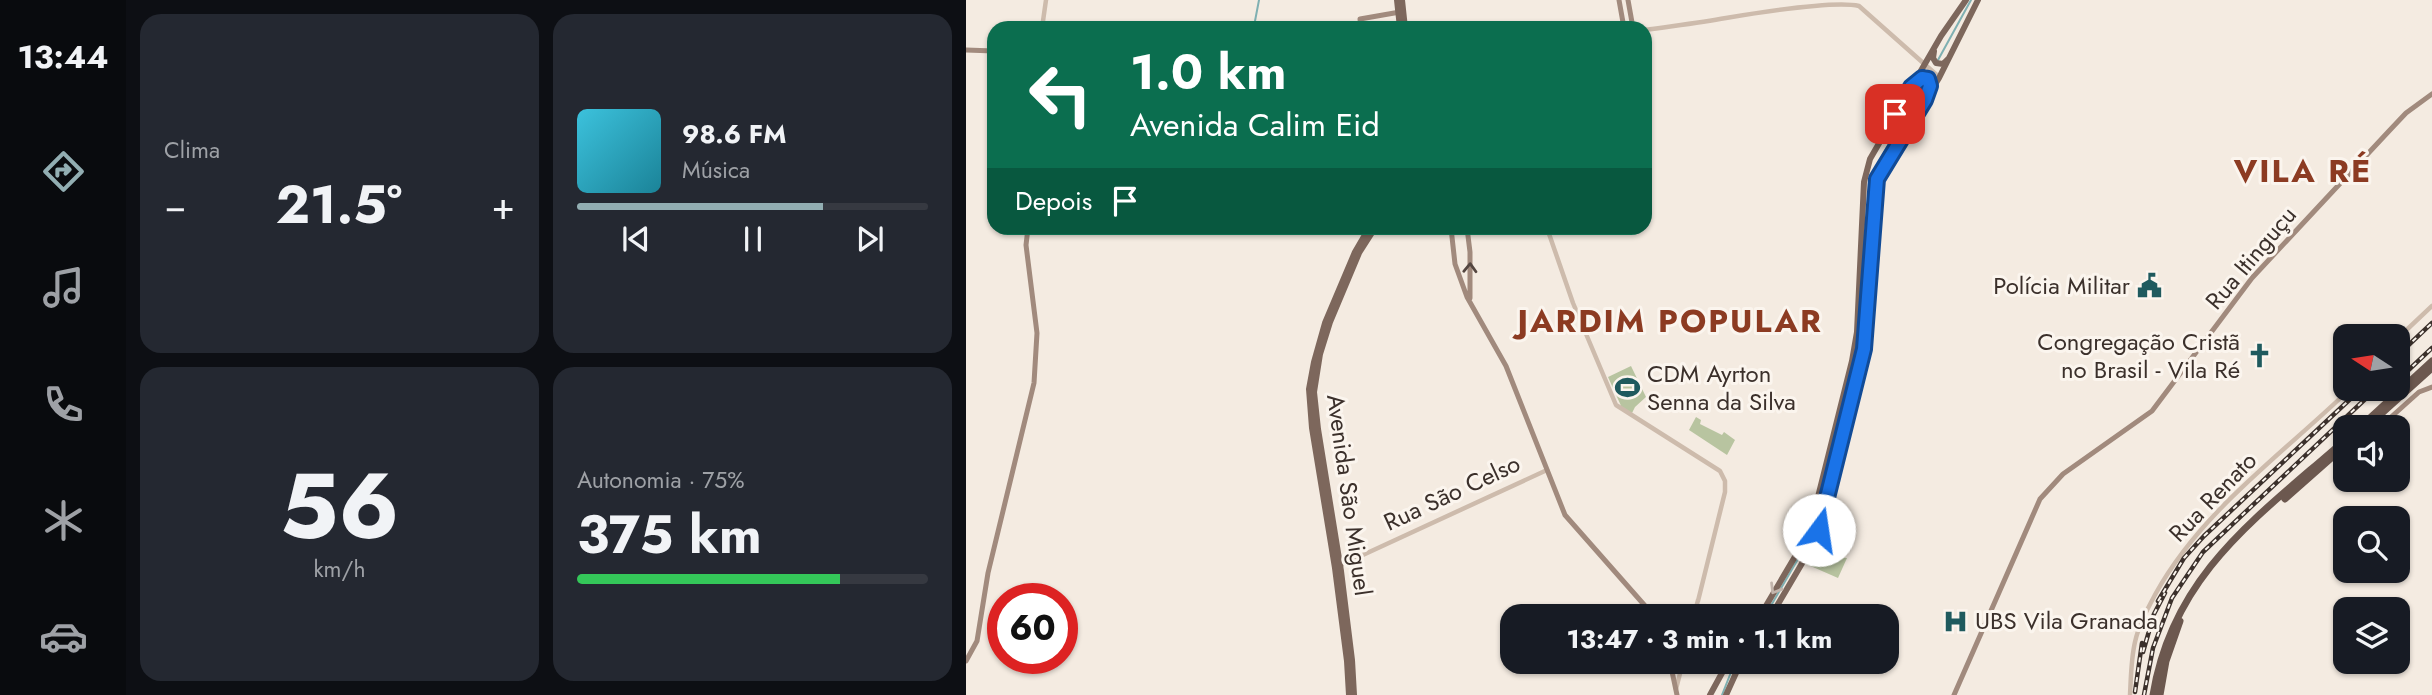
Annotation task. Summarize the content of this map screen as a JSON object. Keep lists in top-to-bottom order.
{
  "streets": {
    "main road": ["Rua Itinguçu", "Avenida São Miguel"],
    "street": ["Rua São Celso", "Rua Renato"]
  },
  "crossings": [
    ["Rua São Celso", "Avenida São Miguel"]
  ],
  "districts": ["VILA RÉ", "JARDIM POPULAR"],
  "places": {
    "public building": ["Polícia Militar"],
    "church": ["Congregação Cristã no Brasil - Vila Ré"],
    "sports": ["CDM Ayrton Senna da Silva"],
    "hospital": ["UBS Vila Granada"]
  },
  "north": "left",
  "page": {
    "tabs": "13:44",
    "tile": [
      "Clima",
      ["56", "km/h"],
      ["Autonomia · 75%", "375 km"]
    ],
    "turn": ["1.0 km", "Avenida Calim Eid"],
    "song": ["98.6 FM", "Música"],
    "then": "Depois",
    "heat": ["−", "21.5°", "+"],
    "limit": "60",
    "trip": "13:47 · 3 min · 1.1 km"
  }
}
